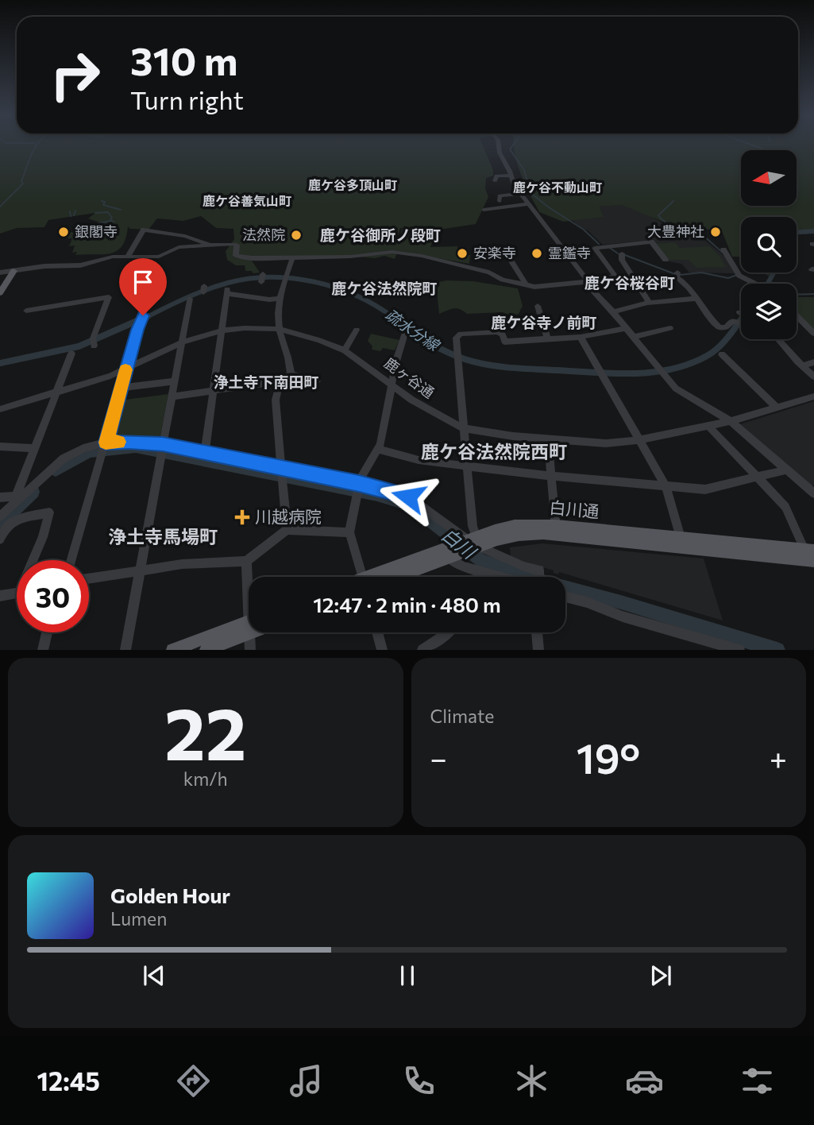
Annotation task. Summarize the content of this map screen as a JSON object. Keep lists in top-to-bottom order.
{
  "streets": {
    "main road": ["白川通"],
    "street": ["鹿ヶ谷通"]
  },
  "districts": [
    "鹿ケ谷多頂山町",
    "鹿ケ谷不動山町",
    "鹿ケ谷善気山町",
    "鹿ケ谷御所ノ段町",
    "鹿ケ谷桜谷町",
    "鹿ケ谷法然院町",
    "鹿ケ谷寺ノ前町",
    "浄土寺下南田町",
    "鹿ケ谷法然院西町",
    "浄土寺馬場町"
  ],
  "water": ["疏水分線", "白川"],
  "places": {
    "other": [
      "銀閣寺",
      "大豊神社",
      "法然院",
      "安楽寺",
      "霊鑑寺"
    ],
    "health": ["川越病院"]
  },
  "north": "left",
  "page": {
    "turn": ["310 m", "Turn right"],
    "limit": "30",
    "trip": "12:47 · 2 min · 480 m",
    "tile": [
      ["22", "km/h"],
      "Climate"
    ],
    "heat": ["−", "19°", "+"],
    "song": ["Golden Hour", "Lumen"],
    "tabs": "12:45"
  }
}
